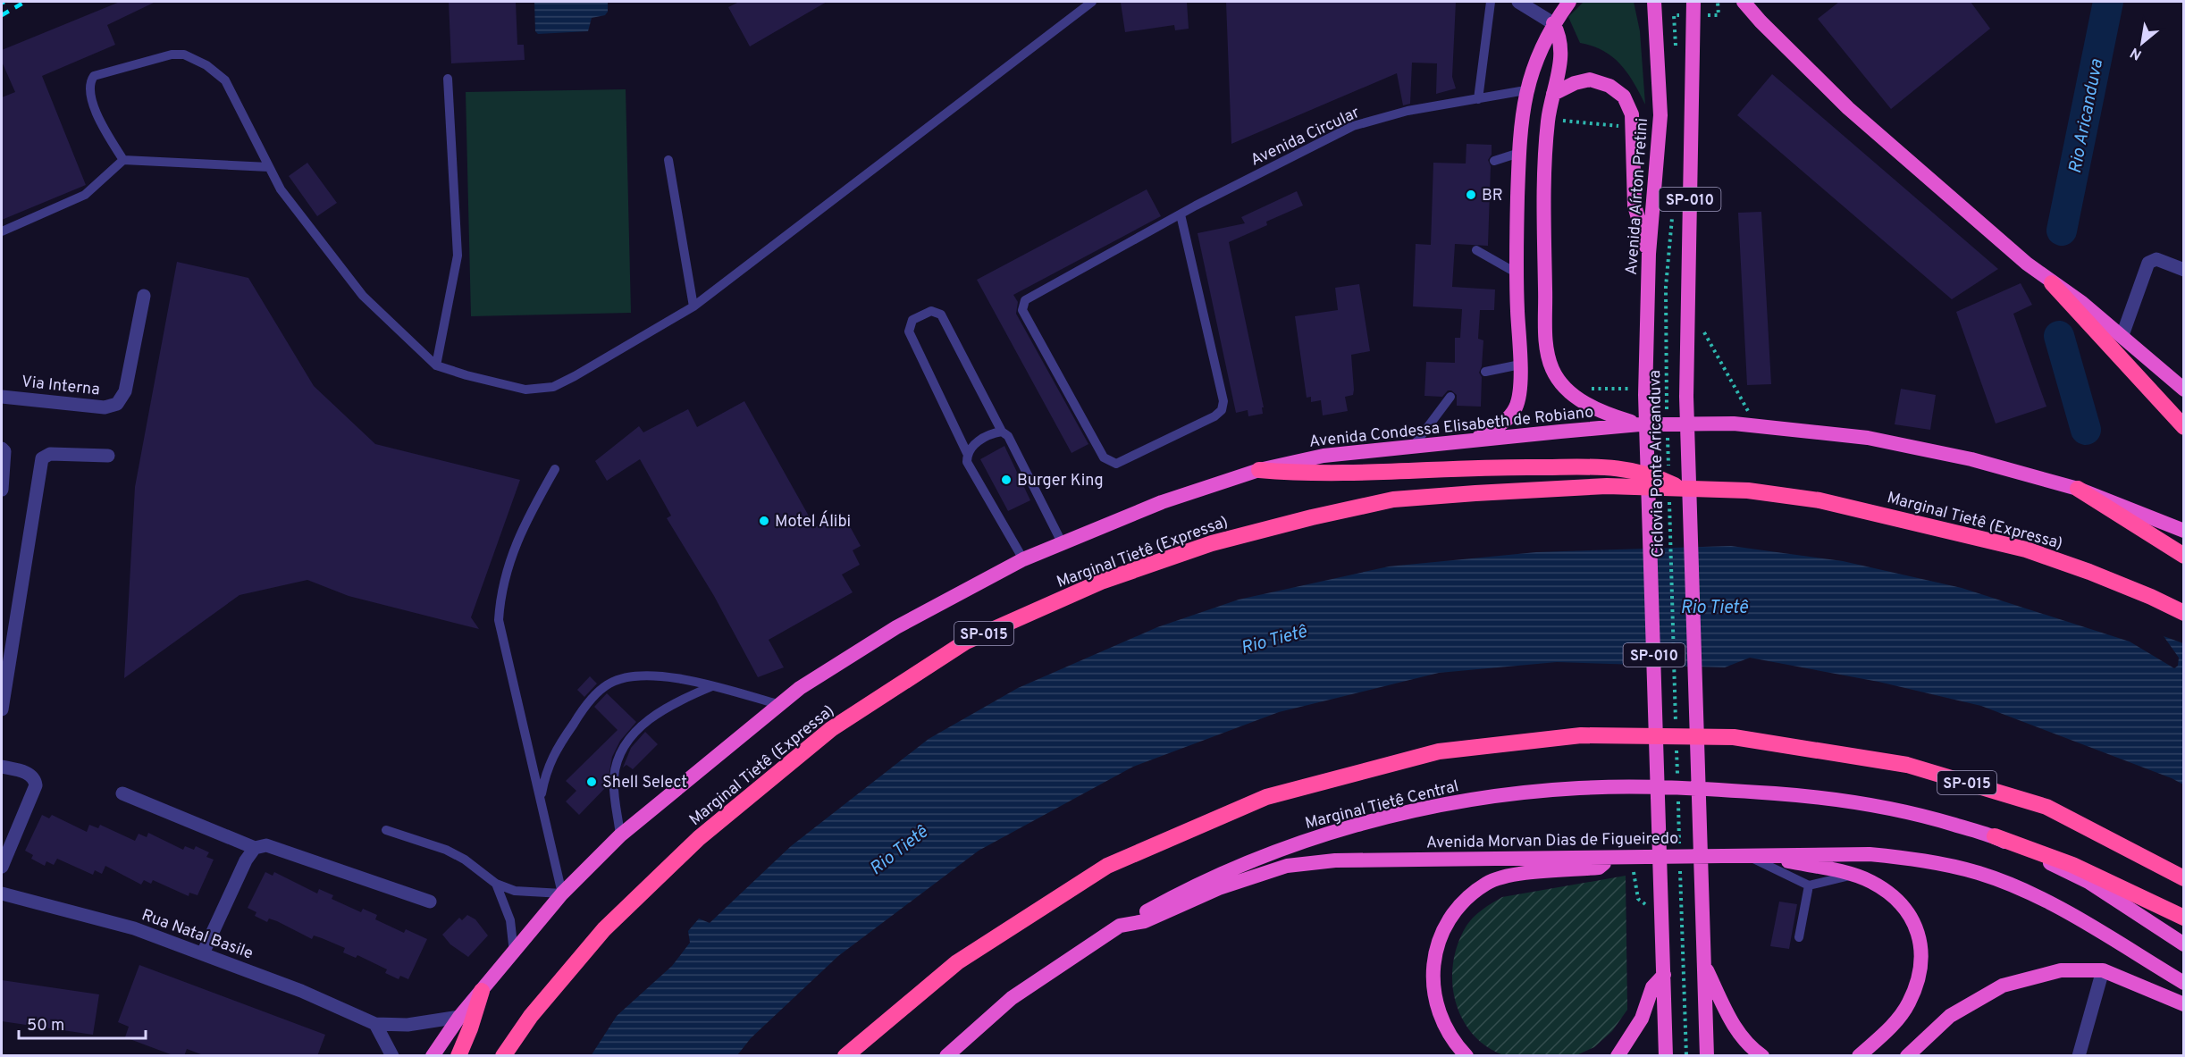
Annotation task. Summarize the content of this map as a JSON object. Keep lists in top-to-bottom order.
{
  "streets": {
    "highway": [
      "Avenida Aírton Pretini",
      "SP-010",
      "Avenida Condessa Elisabeth de Robiano",
      "Marginal Tietê (Expressa)",
      "SP-015",
      "Marginal Tietê Central",
      "Avenida Morvan Dias de Figueiredo"
    ],
    "street": ["Via Interna", "Rua Natal Basile"],
    "lane": ["Avenida Circular"],
    "path": ["Ciclovia Ponte Aricanduva"]
  },
  "crossings": [
    ["Avenida Aírton Pretini", "SP-010"],
    ["Avenida Condessa Elisabeth de Robiano", "Rua Natal Basile"],
    ["Ciclovia Ponte Aricanduva", "Marginal Tietê (Expressa)"],
    ["Marginal Tietê Central", "Avenida Morvan Dias de Figueiredo"]
  ],
  "water": ["Rio Aricanduva", "Rio Tietê"],
  "places": [
    "BR",
    "Burger King",
    "Motel Álibi",
    "Shell Select"
  ],
  "scale_bar": "50 m",
  "north": "bottom left"
}
